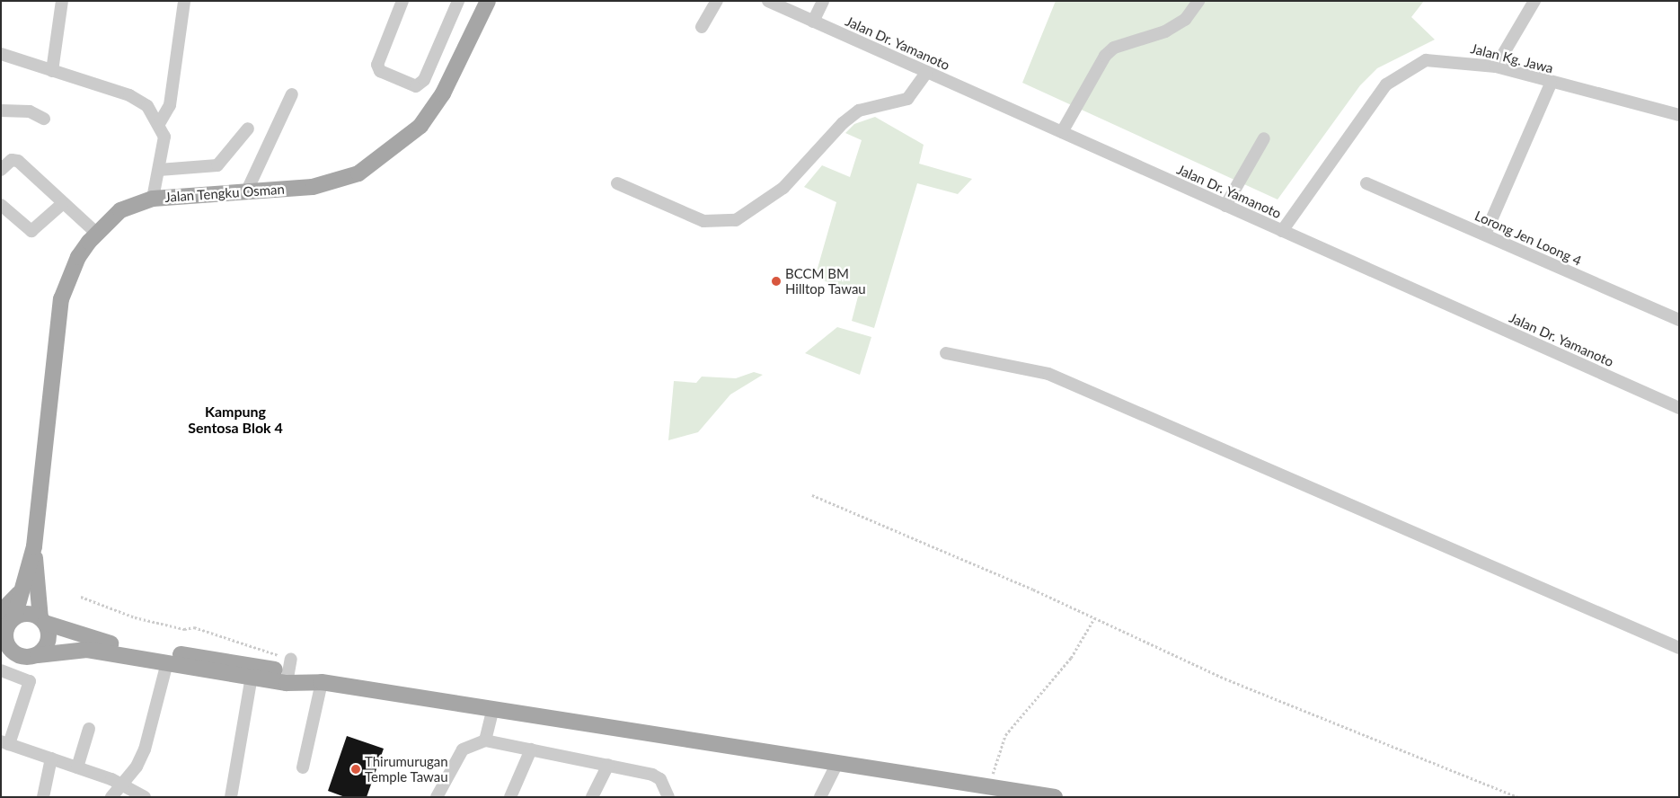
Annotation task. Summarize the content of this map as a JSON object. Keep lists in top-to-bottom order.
{
  "streets": {
    "main road": ["Jalan Tengku Osman"],
    "street": ["Jalan Dr. Yamanoto", "Jalan Kg. Jawa", "Lorong Jen Loong 4"]
  },
  "crossings": [
    ["Jalan Dr. Yamanoto", "Jalan Kg. Jawa"]
  ],
  "districts": ["Kampung Sentosa Blok 4"],
  "places": ["BCCM BM Hilltop Tawau", "Thirumurugan Temple Tawau"]
}
